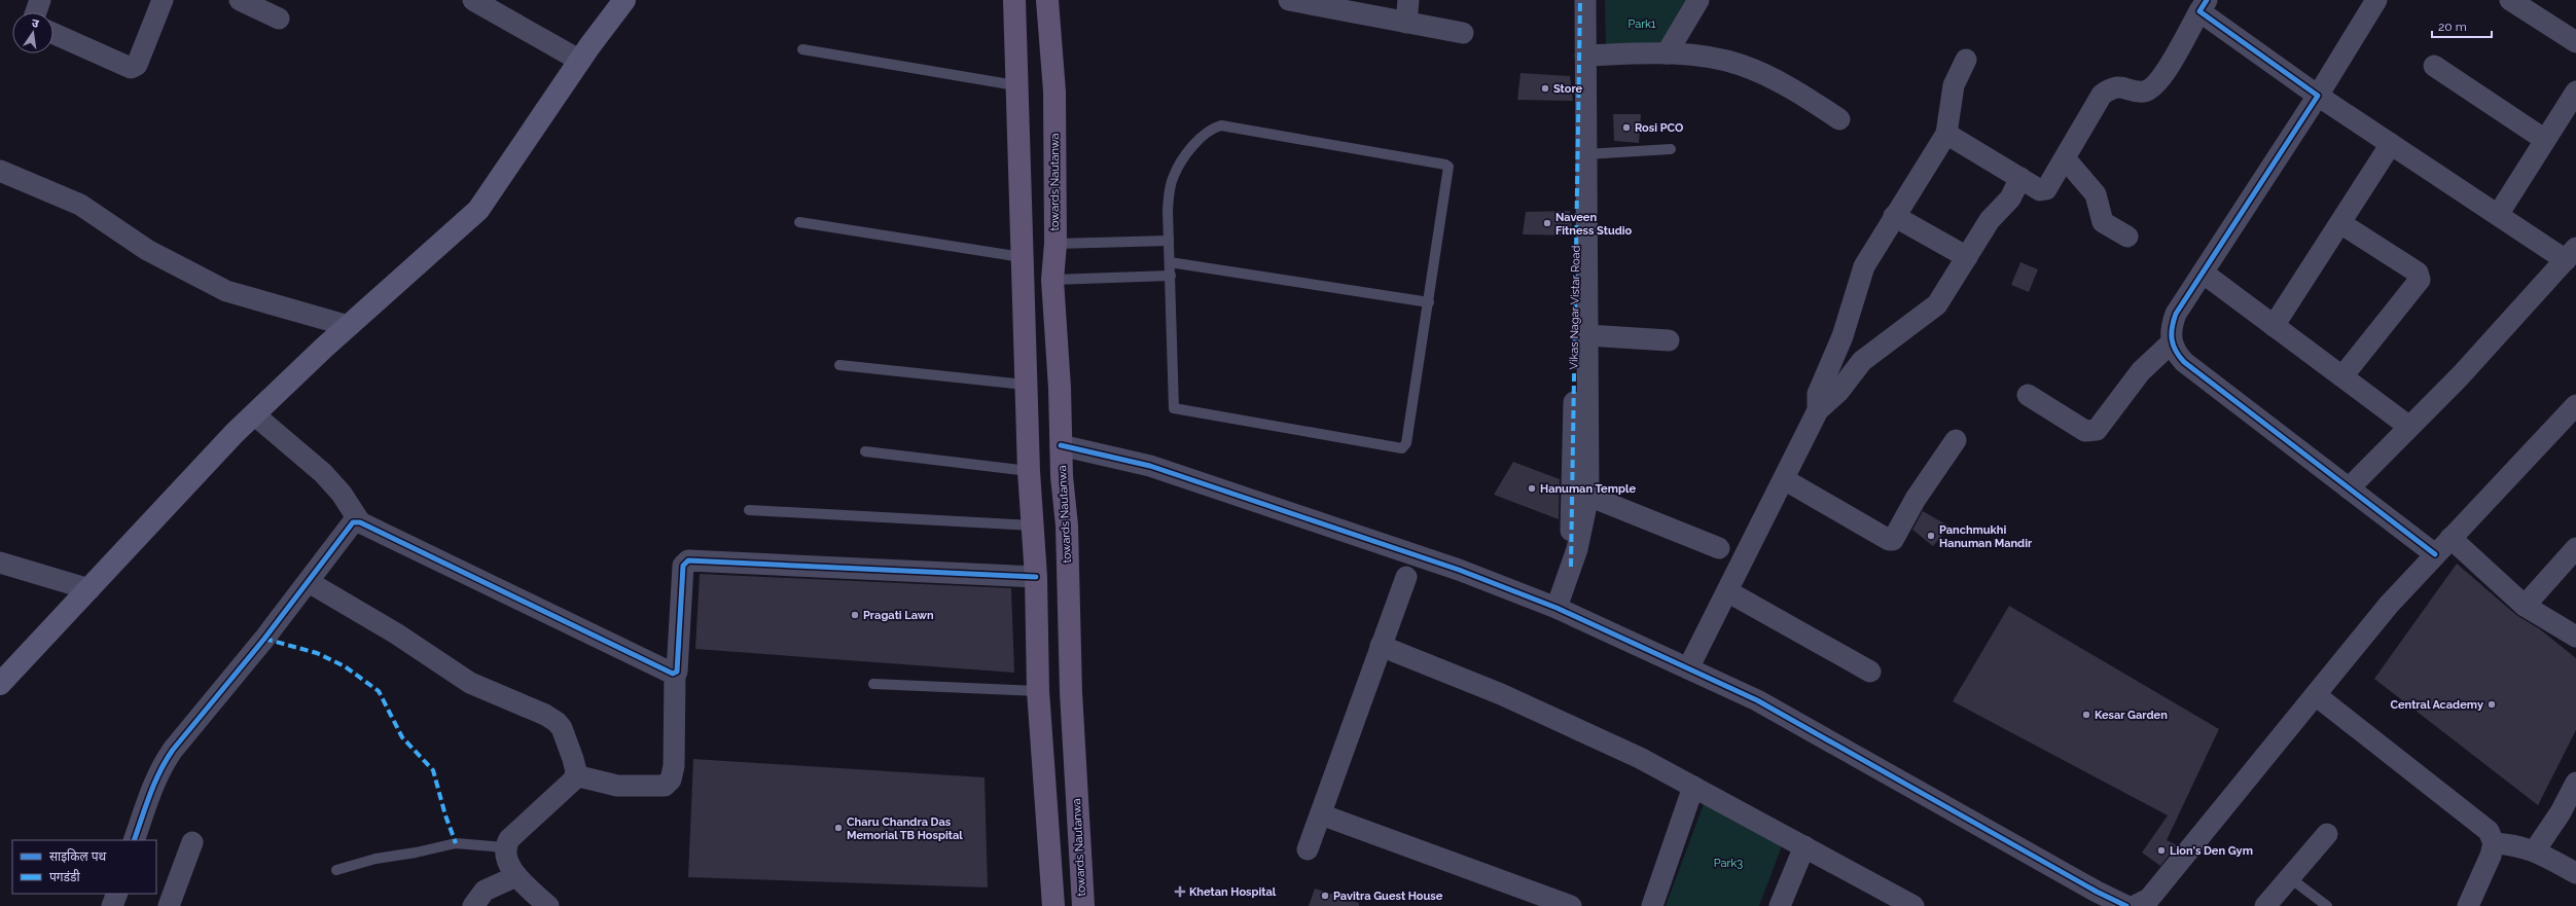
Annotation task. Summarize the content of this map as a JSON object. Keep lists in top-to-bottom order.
{
  "streets": {
    "main road": ["towards Nautanwa"],
    "street": ["Vikas Nagar Vistar Road"]
  },
  "parks": ["Park1", "Park3"],
  "places": {
    "other": [
      "Store",
      "Rosi PCO",
      "Naveen Fitness Studio",
      "Hanuman Temple",
      "Panchmukhi Hanuman Mandir",
      "Pragati Lawn",
      "Central Academy",
      "Kesar Garden",
      "Charu Chandra Das Memorial TB Hospital",
      "Lion's Den Gym",
      "Pavitra Guest House"
    ],
    "health": ["Khetan Hospital"]
  },
  "legend": ["साइकिल पथ", "पगडंडी"],
  "scale_bar": "20 m",
  "north": "top"
}
